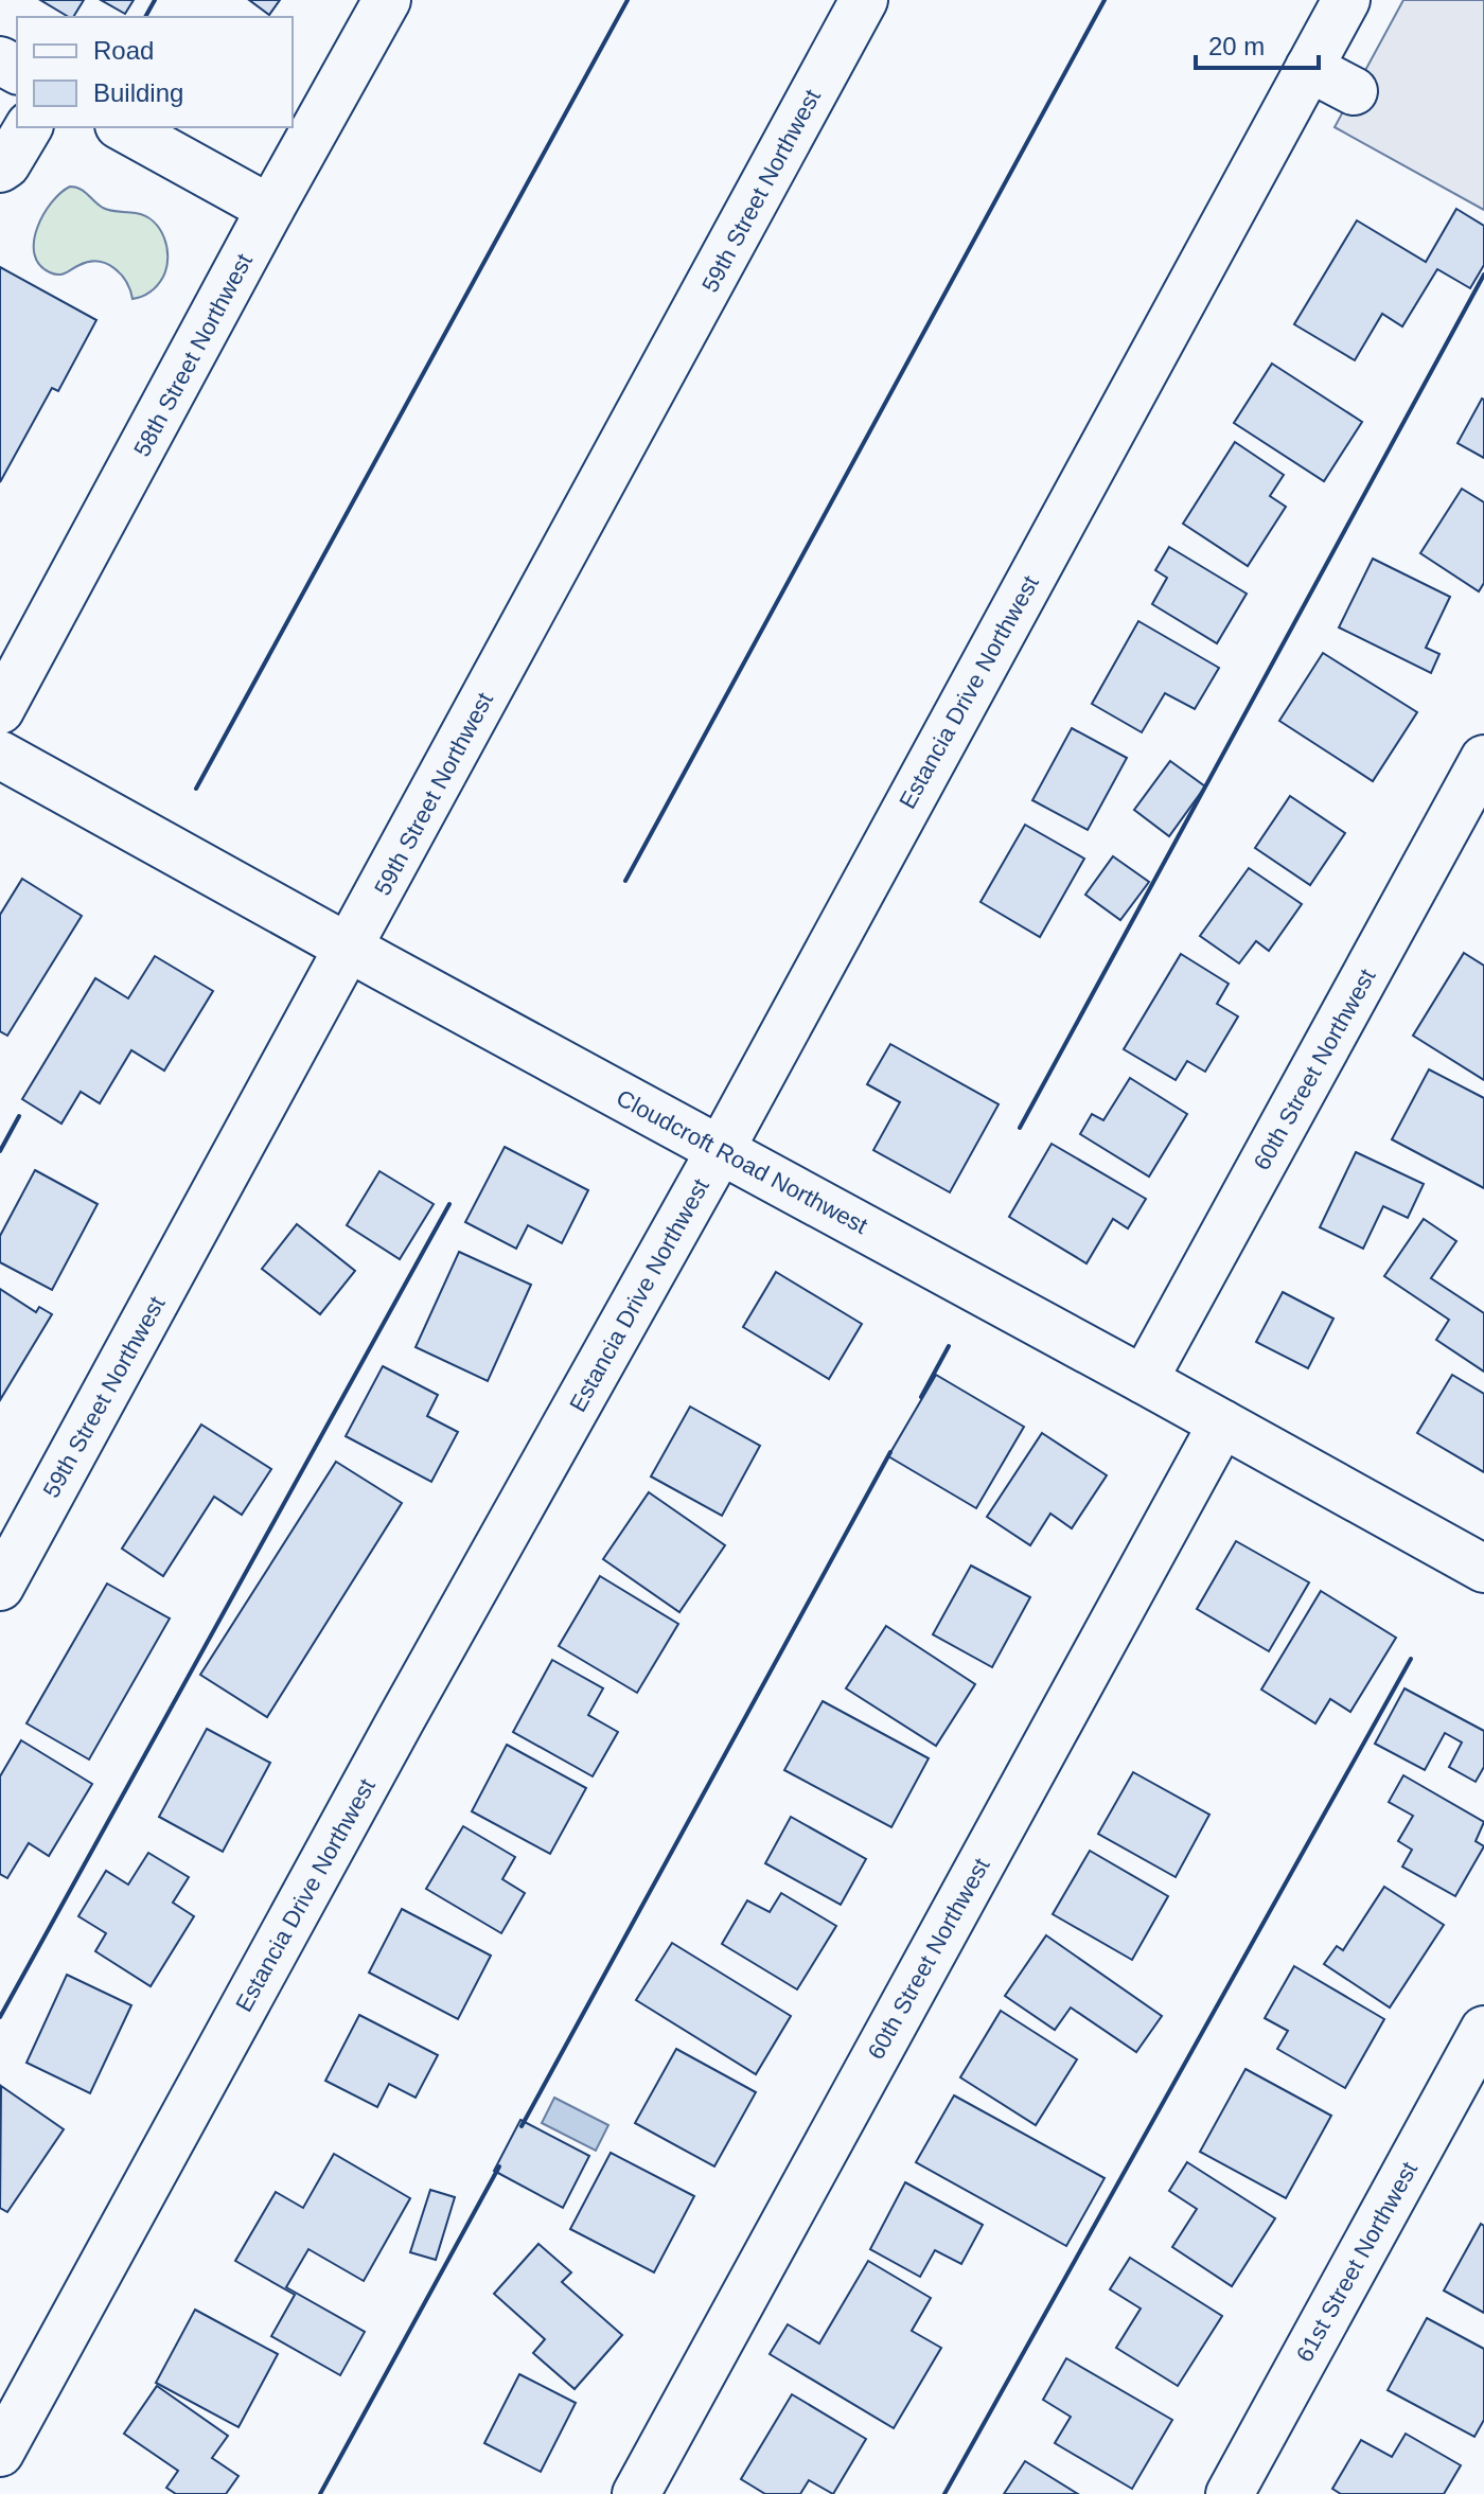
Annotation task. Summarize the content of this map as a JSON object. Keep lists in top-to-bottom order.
{
  "streets": {
    "street": [
      "59th Street Northwest",
      "58th Street Northwest",
      "Estancia Drive Northwest",
      "60th Street Northwest",
      "Cloudcroft Road Northwest",
      "61st Street Northwest"
    ]
  },
  "crossings": [
    ["59th Street Northwest", "Cloudcroft Road Northwest"],
    ["Estancia Drive Northwest", "Cloudcroft Road Northwest"],
    ["60th Street Northwest", "Cloudcroft Road Northwest"]
  ],
  "legend": ["Road", "Building"],
  "scale_bar": "20 m"
}
